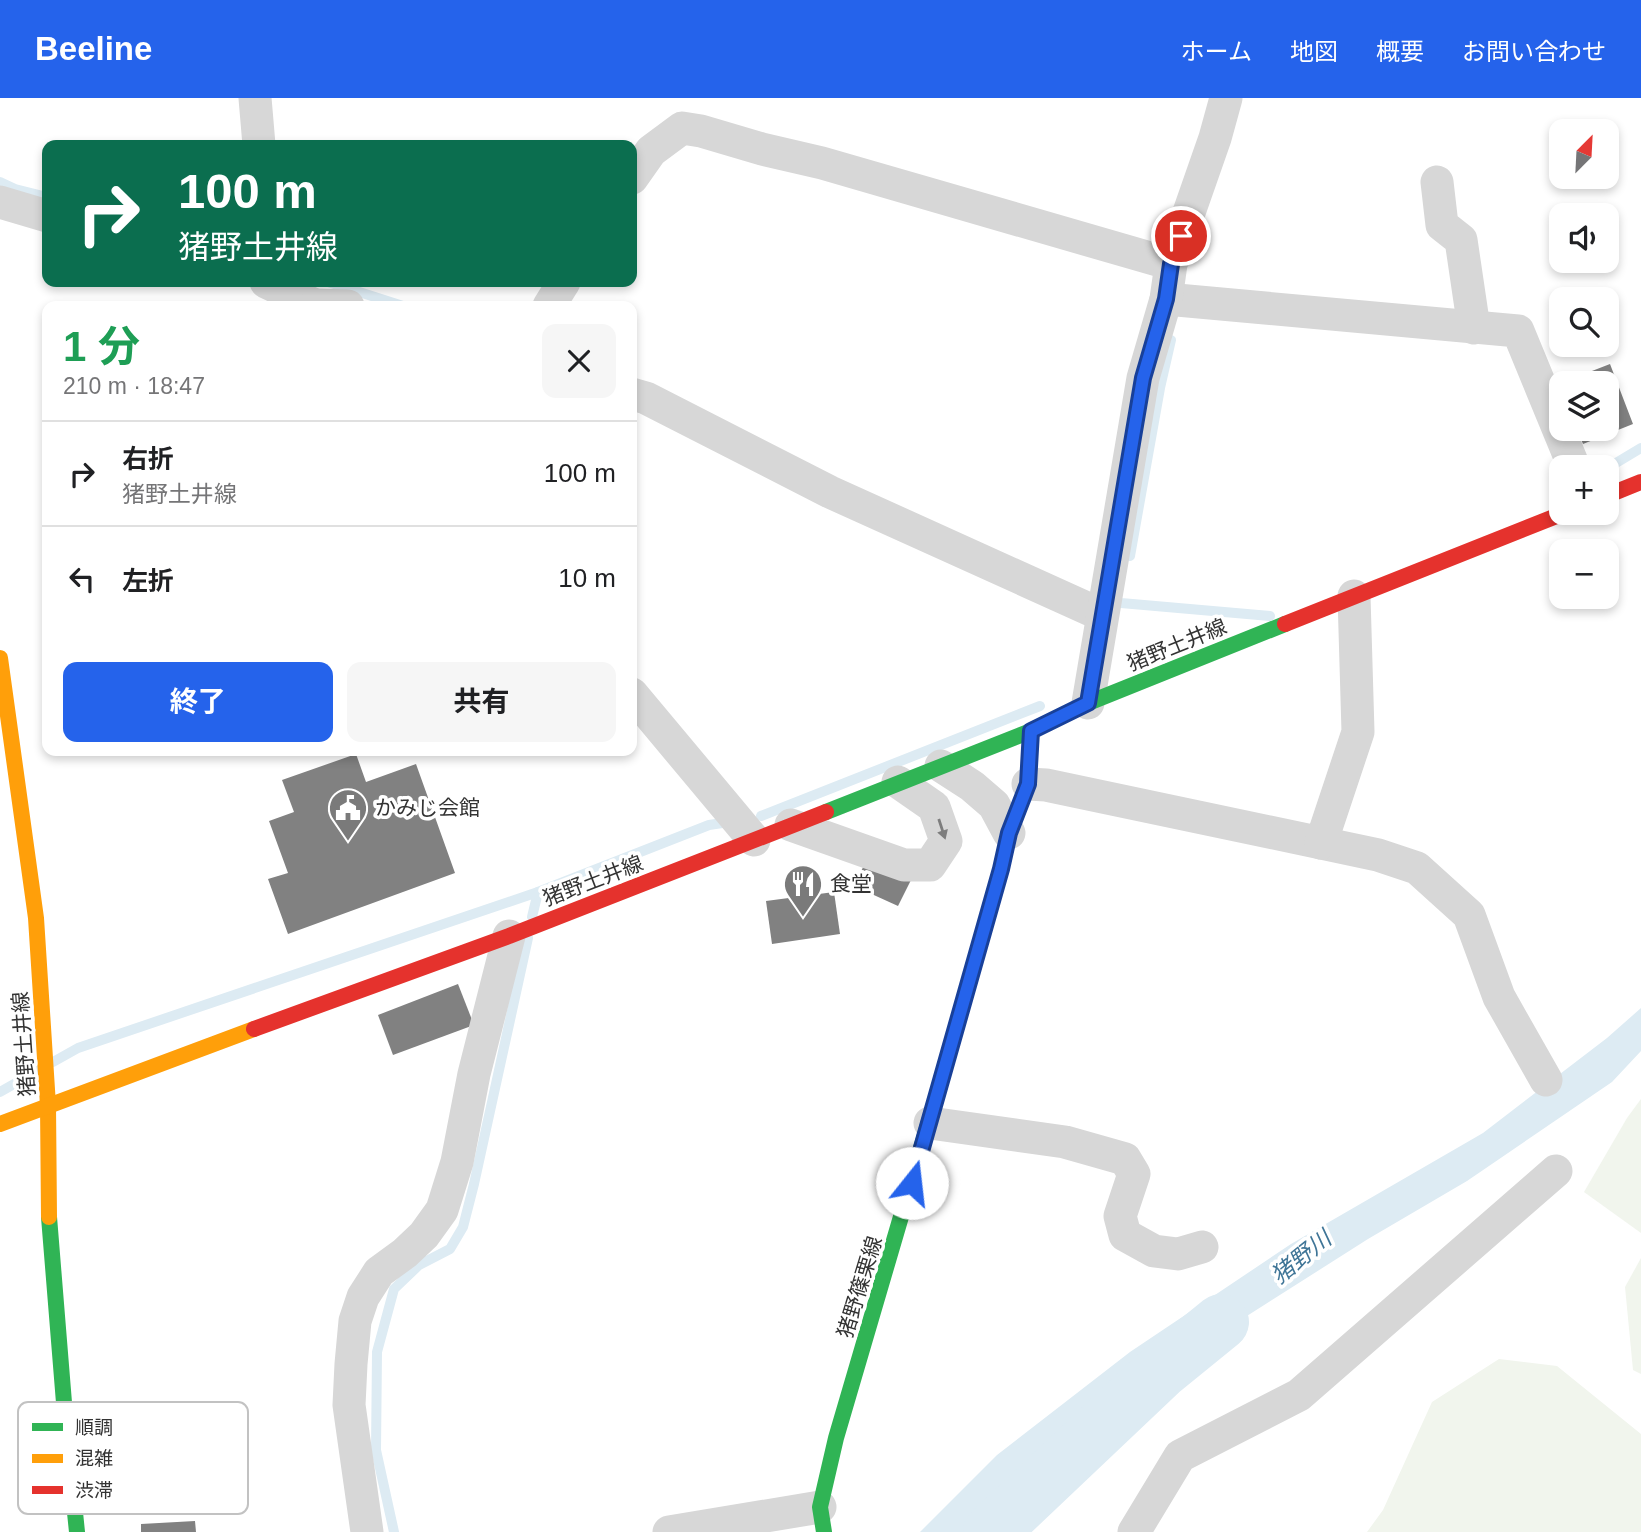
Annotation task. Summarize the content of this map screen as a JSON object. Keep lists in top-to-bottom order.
{
  "streets": {
    "main road": ["猪野土井線", "猪野篠栗線"]
  },
  "crossings": [
    ["猪野土井線", "猪野篠栗線"]
  ],
  "water": ["猪野川"],
  "places": {
    "public building": ["かみじ会館"],
    "restaurant": ["食堂"]
  },
  "legend": ["順調", "混雑", "渋滞"],
  "north": "top right",
  "page": {
    "header": "Beeline",
    "nav": [
      "ホーム",
      "地図",
      "概要",
      "お問い合わせ"
    ],
    "map_buttons": ["+", "−"],
    "turn": ["100 m", "猪野土井線"],
    "heading": ["1 分", "210 m · 18:47"],
    "list": [
      {
        "name": "右折",
        "note": "猪野土井線",
        "value": "100 m"
      },
      {
        "name": "左折",
        "value": "10 m"
      }
    ],
    "buttons": ["終了", "共有"]
  }
}
